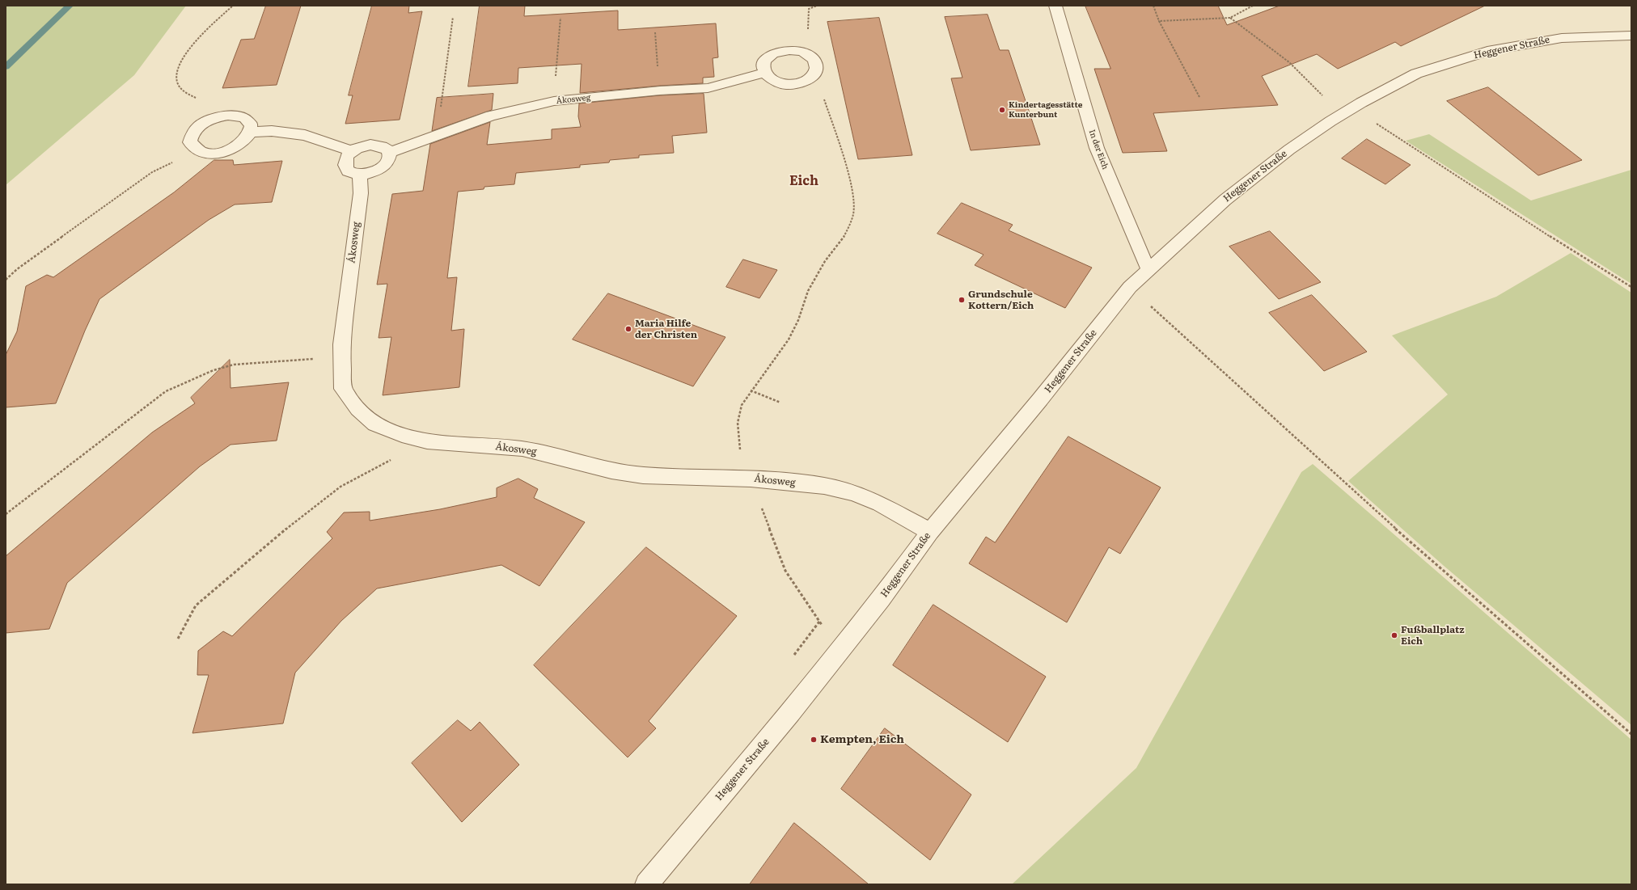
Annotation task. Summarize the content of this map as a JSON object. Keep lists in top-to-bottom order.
{
  "streets": {
    "street": ["Heggener Straße", "Ákosweg", "In der Eich"]
  },
  "crossings": [
    ["Heggener Straße", "Ákosweg"],
    ["Heggener Straße", "In der Eich"]
  ],
  "districts": ["Eich"],
  "places": [
    "Kindertagesstätte Kunterbunt",
    "Grundschule Kottern/Eich",
    "Maria Hilfe der Christen",
    "Fußballplatz Eich",
    "Kempten, Eich"
  ]
}
